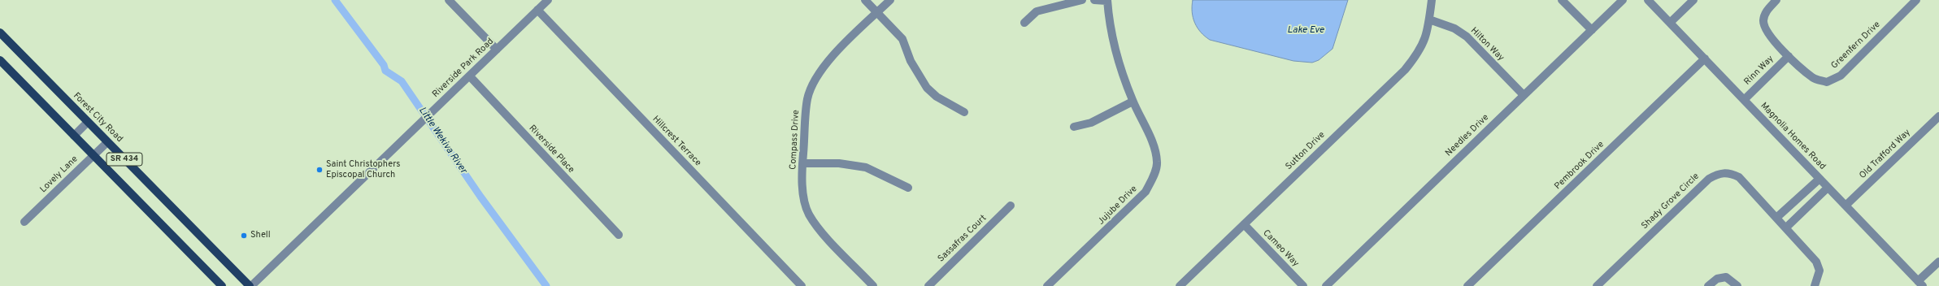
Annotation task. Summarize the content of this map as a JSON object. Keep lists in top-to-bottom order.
{
  "streets": {
    "main road": ["Forest City Road", "SR 434"],
    "street": [
      "Hilton Way",
      "Greenfern Drive",
      "Riverside Park Road",
      "Rinn Way",
      "Needles Drive",
      "Magnolia Homes Road",
      "Compass Drive",
      "Hillcrest Terrace",
      "Riverside Place",
      "Sutton Drive",
      "Old Trafford Way",
      "Pembrook Drive",
      "Lovely Lane",
      "Shady Grove Circle",
      "Jujube Drive",
      "Sassafras Court",
      "Cameo Way"
    ]
  },
  "crossings": [
    ["Hilton Way", "Needles Drive"],
    ["Hilton Way", "Sutton Drive"],
    ["Greenfern Drive", "Rinn Way"],
    ["Riverside Park Road", "Forest City Road"],
    ["Riverside Park Road", "Hillcrest Terrace"],
    ["Riverside Park Road", "Riverside Place"],
    ["Rinn Way", "Magnolia Homes Road"],
    ["Forest City Road", "Lovely Lane"],
    ["Magnolia Homes Road", "Old Trafford Way"],
    ["Magnolia Homes Road", "Pembrook Drive"],
    ["Sutton Drive", "Cameo Way"],
    ["SR 434", "Lovely Lane"]
  ],
  "water": ["Lake Eve", "Little Wekiva River"],
  "places": ["Saint Christophers Episcopal Church", "Shell"]
}
